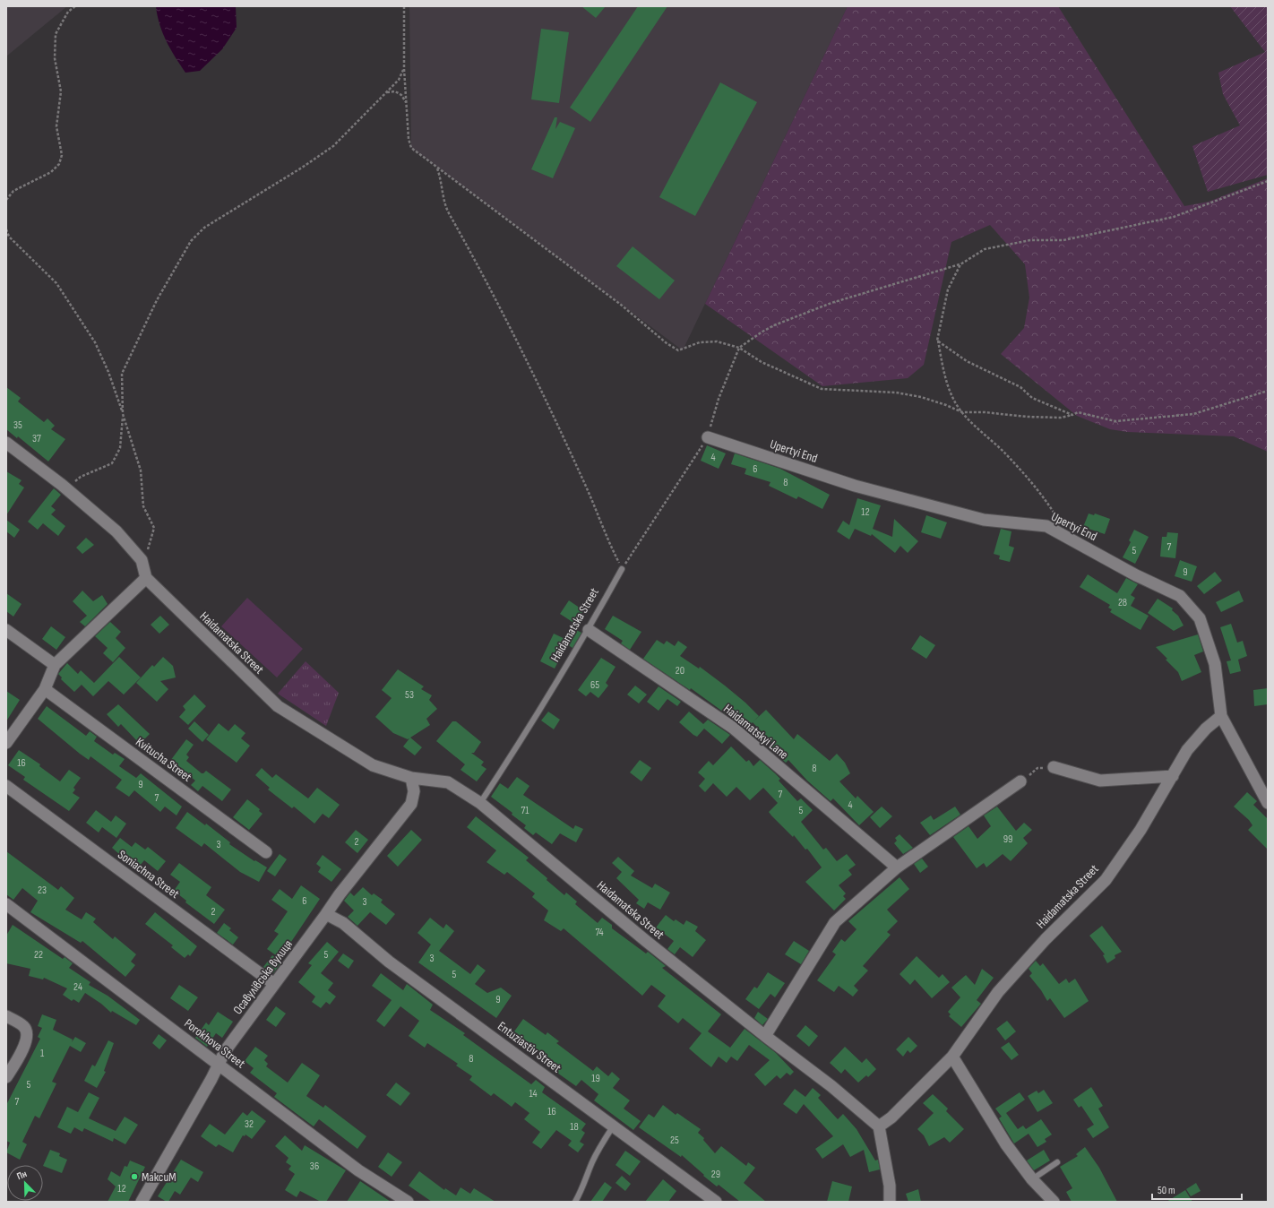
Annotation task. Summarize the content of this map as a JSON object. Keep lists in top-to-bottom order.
{
  "streets": {
    "street": [
      "Upertyi End",
      "Haidamatska Street",
      "Haidamatskyi Lane",
      "Kvitucha Street",
      "Soniachna Street",
      "Осавулівська вулиця",
      "Porokhova Street",
      "Entuziastiv Street"
    ]
  },
  "crossings": [
    ["Upertyi End", "Haidamatska Street"],
    ["Haidamatska Street", "Haidamatskyi Lane"],
    ["Haidamatska Street", "Осавулівська вулиця"],
    ["Soniachna Street", "Осавулівська вулиця"],
    ["Осавулівська вулиця", "Porokhova Street"],
    ["Осавулівська вулиця", "Entuziastiv Street"]
  ],
  "places": ["МаксиМ"],
  "house_numbers": [
    "35",
    "37",
    "4",
    "6",
    "8",
    "12",
    "7",
    "5",
    "9",
    "28",
    "20",
    "65",
    "53",
    "16",
    "8",
    "9",
    "7",
    "7",
    "4",
    "71",
    "5",
    "99",
    "2",
    "3",
    "23",
    "6",
    "3",
    "2",
    "74",
    "22",
    "5",
    "3",
    "5",
    "24",
    "9",
    "1",
    "8",
    "19",
    "5",
    "14",
    "7",
    "16",
    "32",
    "18",
    "25",
    "36",
    "29",
    "12"
  ],
  "scale_bar": "50 m",
  "north": "top left"
}
